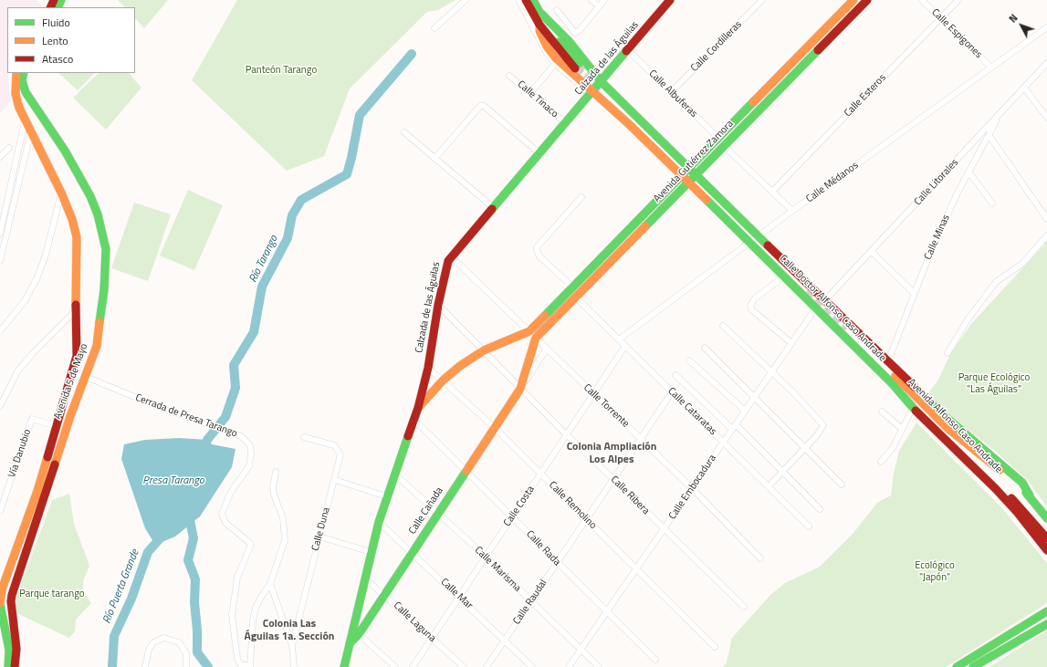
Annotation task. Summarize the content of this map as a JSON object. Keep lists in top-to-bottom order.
{
  "streets": {
    "main road": [
      "Calzada de las Águilas",
      "Avenida Gutiérrez Zamora",
      "Calle Doctor Alfonso Caso Andrade",
      "Avenida 5 de Mayo",
      "Avenida Alfonso Caso Andrade",
      "Calle Cañada"
    ],
    "street": [
      "Calle Espigones",
      "Calle Cordilleras",
      "Calle Albuferas",
      "Calle Esteros",
      "Calle Tinaco",
      "Calle Médanos",
      "Calle Litorales",
      "Calle Minas",
      "Calle Torrente",
      "Calle Cataratas",
      "Cerrada de Presa Tarango",
      "Vía Danubio",
      "Calle Embocadura",
      "Calle Ribera",
      "Calle Remolino",
      "Calle Costa",
      "Calle Duna",
      "Calle Rada",
      "Calle Marisma",
      "Calle Mar",
      "Calle Raudal",
      "Calle Laguna"
    ]
  },
  "crossings": [
    ["Calle Espigones", "Calle Esteros"],
    ["Calle Espigones", "Calle Médanos"],
    ["Calle Cordilleras", "Calle Albuferas"],
    ["Calzada de las Águilas", "Calle Albuferas"],
    ["Calzada de las Águilas", "Calle Tinaco"],
    ["Calzada de las Águilas", "Calle Doctor Alfonso Caso Andrade"],
    ["Calzada de las Águilas", "Calle Torrente"],
    ["Calzada de las Águilas", "Calle Ribera"],
    ["Calzada de las Águilas", "Calle Remolino"],
    ["Calzada de las Águilas", "Calle Cañada"],
    ["Calzada de las Águilas", "Calle Rada"],
    ["Calzada de las Águilas", "Calle Marisma"],
    ["Calzada de las Águilas", "Calle Mar"],
    ["Calzada de las Águilas", "Calle Laguna"],
    ["Calle Albuferas", "Avenida Gutiérrez Zamora"],
    ["Avenida Gutiérrez Zamora", "Calle Doctor Alfonso Caso Andrade"],
    ["Avenida Gutiérrez Zamora", "Calle Torrente"],
    ["Avenida Gutiérrez Zamora", "Calle Cataratas"],
    ["Avenida Gutiérrez Zamora", "Calle Cañada"],
    ["Calle Médanos", "Calle Doctor Alfonso Caso Andrade"],
    ["Calle Médanos", "Calle Cataratas"],
    ["Calle Litorales", "Calle Minas"],
    ["Calle Litorales", "Calle Doctor Alfonso Caso Andrade"],
    ["Calle Minas", "Calle Doctor Alfonso Caso Andrade"],
    ["Calle Doctor Alfonso Caso Andrade", "Avenida Alfonso Caso Andrade"],
    ["Calle Doctor Alfonso Caso Andrade", "Calle Embocadura"],
    ["Avenida 5 de Mayo", "Cerrada de Presa Tarango"],
    ["Avenida 5 de Mayo", "Vía Danubio"],
    ["Calle Torrente", "Calle Embocadura"],
    ["Calle Torrente", "Calle Costa"],
    ["Calle Torrente", "Calle Cañada"],
    ["Calle Torrente", "Calle Raudal"],
    ["Calle Cataratas", "Calle Embocadura"],
    ["Calle Cataratas", "Calle Costa"],
    ["Calle Cataratas", "Calle Raudal"],
    ["Calle Embocadura", "Calle Ribera"],
    ["Calle Embocadura", "Calle Remolino"],
    ["Calle Embocadura", "Calle Rada"],
    ["Calle Embocadura", "Calle Marisma"],
    ["Calle Ribera", "Calle Costa"],
    ["Calle Ribera", "Calle Cañada"],
    ["Calle Ribera", "Calle Raudal"],
    ["Calle Remolino", "Calle Costa"],
    ["Calle Remolino", "Calle Cañada"],
    ["Calle Remolino", "Calle Raudal"],
    ["Calle Costa", "Calle Rada"],
    ["Calle Costa", "Calle Marisma"],
    ["Calle Costa", "Calle Mar"],
    ["Calle Costa", "Calle Laguna"],
    ["Calle Cañada", "Calle Rada"],
    ["Calle Cañada", "Calle Marisma"],
    ["Calle Cañada", "Calle Mar"],
    ["Calle Cañada", "Calle Laguna"],
    ["Calle Rada", "Calle Raudal"],
    ["Calle Marisma", "Calle Raudal"],
    ["Calle Mar", "Calle Raudal"]
  ],
  "districts": ["Colonia Ampliación Los Alpes", "Colonia Las Águilas 1a. Sección"],
  "water": ["Río Tarango", "Presa Tarango", "Río Puerta Grande"],
  "parks": [
    "Panteón Tarango",
    "Parque Ecológico \"Las Águilas\"",
    "Ecológico \"Japón\"",
    "Parque tarango"
  ],
  "legend": ["Fluido", "Lento", "Atasco"],
  "north": "top left"
}
